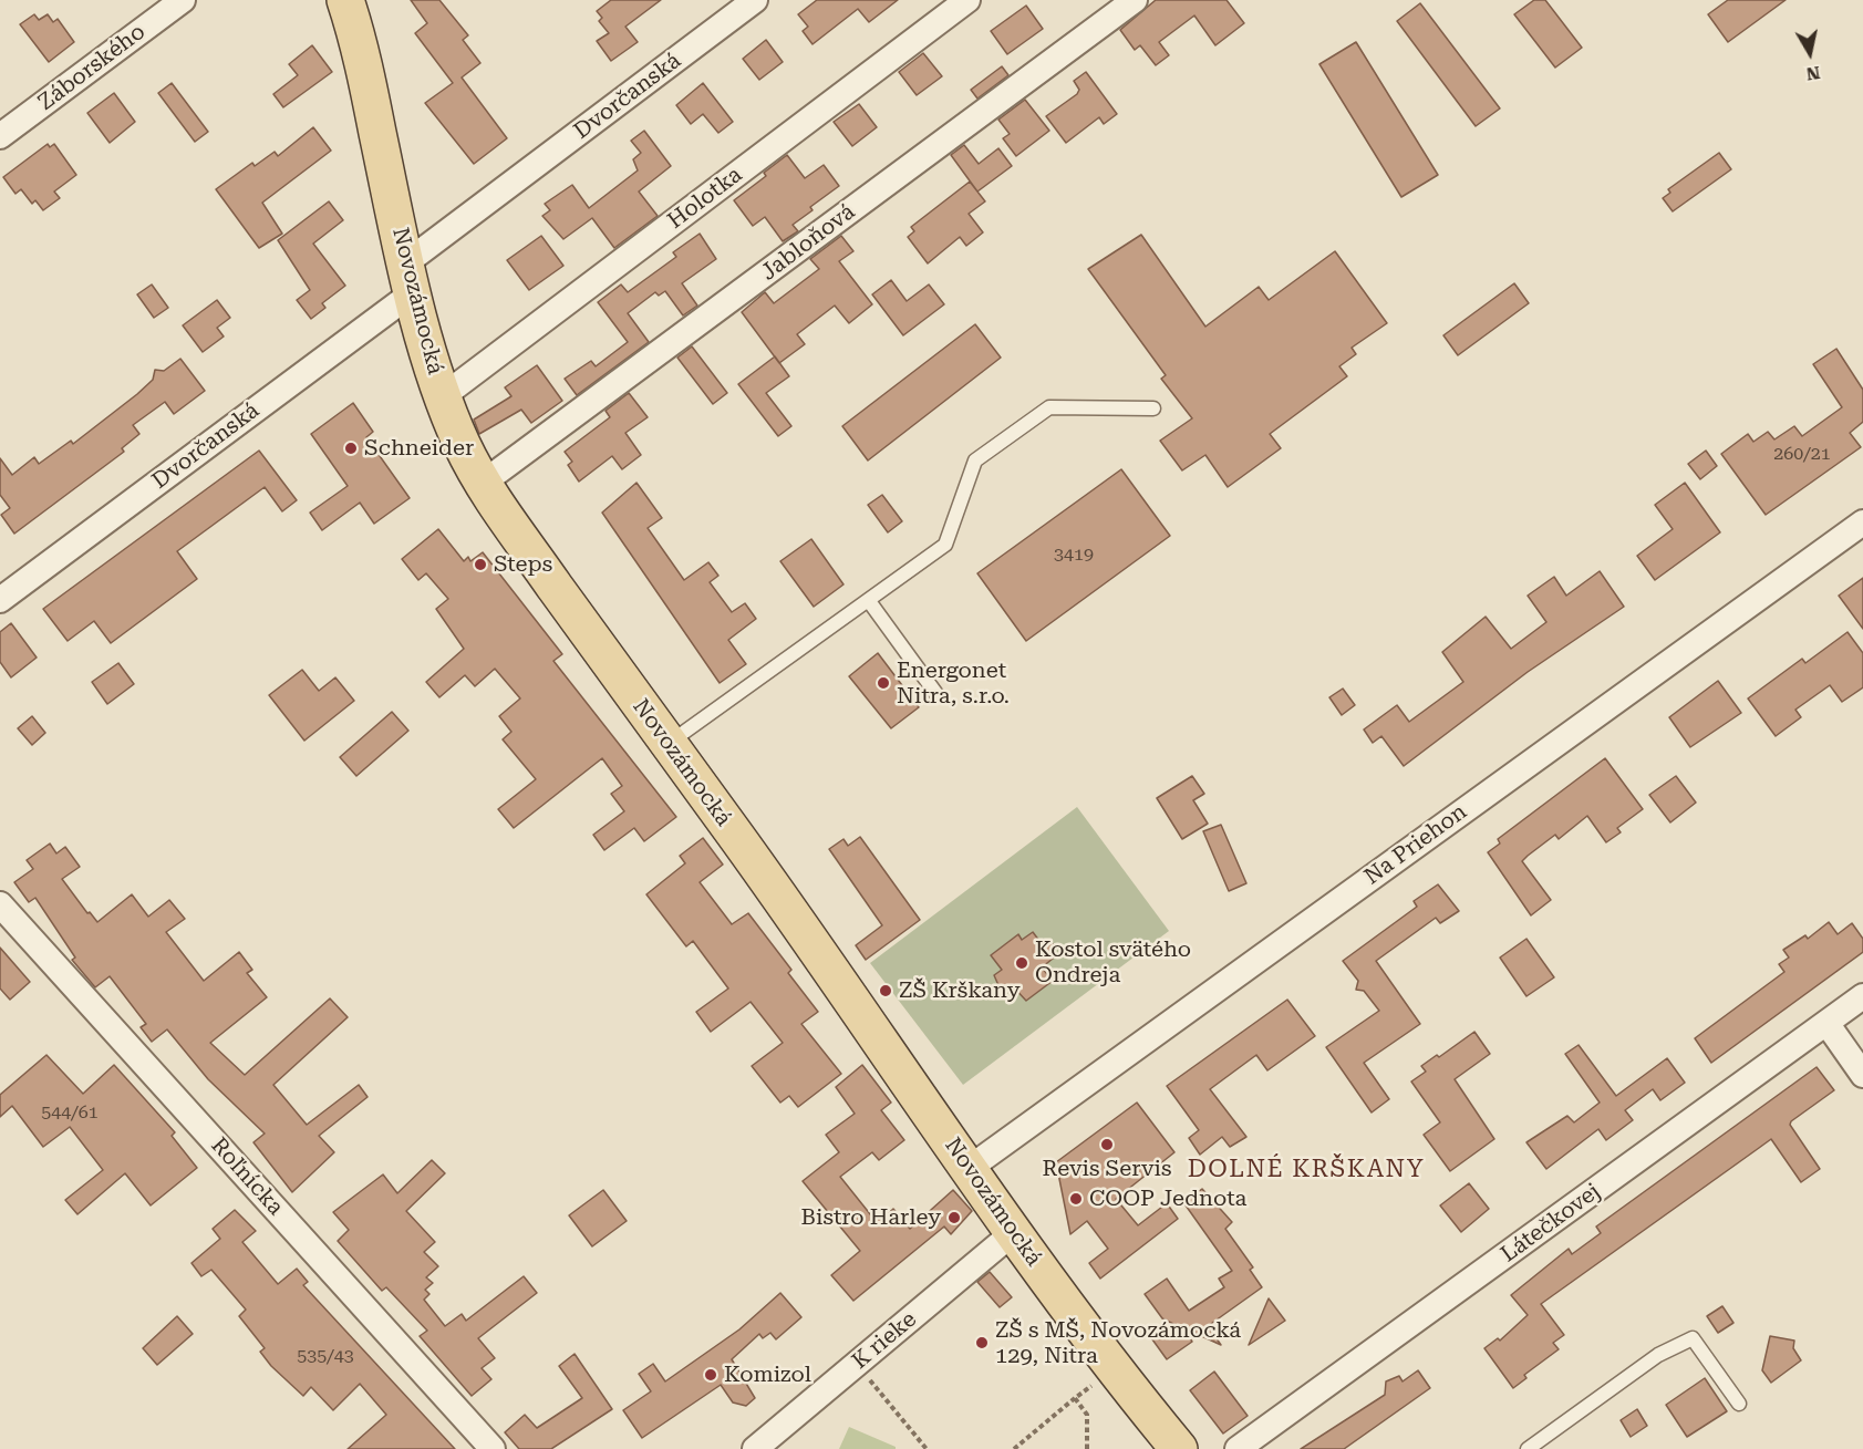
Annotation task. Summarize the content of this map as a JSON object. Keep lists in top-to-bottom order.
{
  "streets": {
    "main road": ["Novozámocká"],
    "street": [
      "Záborského",
      "Dvorčanská",
      "Holotka",
      "Jabloňová",
      "Na Priehon",
      "Roľnícka",
      "Látečkovej",
      "K rieke"
    ]
  },
  "crossings": [
    ["Dvorčanská", "Novozámocká"],
    ["Holotka", "Novozámocká"],
    ["Jabloňová", "Novozámocká"],
    ["Novozámocká", "Na Priehon"],
    ["Novozámocká", "K rieke"]
  ],
  "districts": ["DOLNÉ KRŠKANY"],
  "places": [
    "Schneider",
    "Steps",
    "Energonet Nitra, s.r.o.",
    "Kostol svätého Ondreja",
    "ZŠ Krškany",
    "Revis Servis",
    "COOP Jednota",
    "Bistro Harley",
    "ZŠ s MŠ, Novozámocká 129, Nitra",
    "Komizol"
  ],
  "house_numbers": [
    "260/21",
    "3419",
    "544/61",
    "535/43"
  ],
  "north": "bottom"
}
